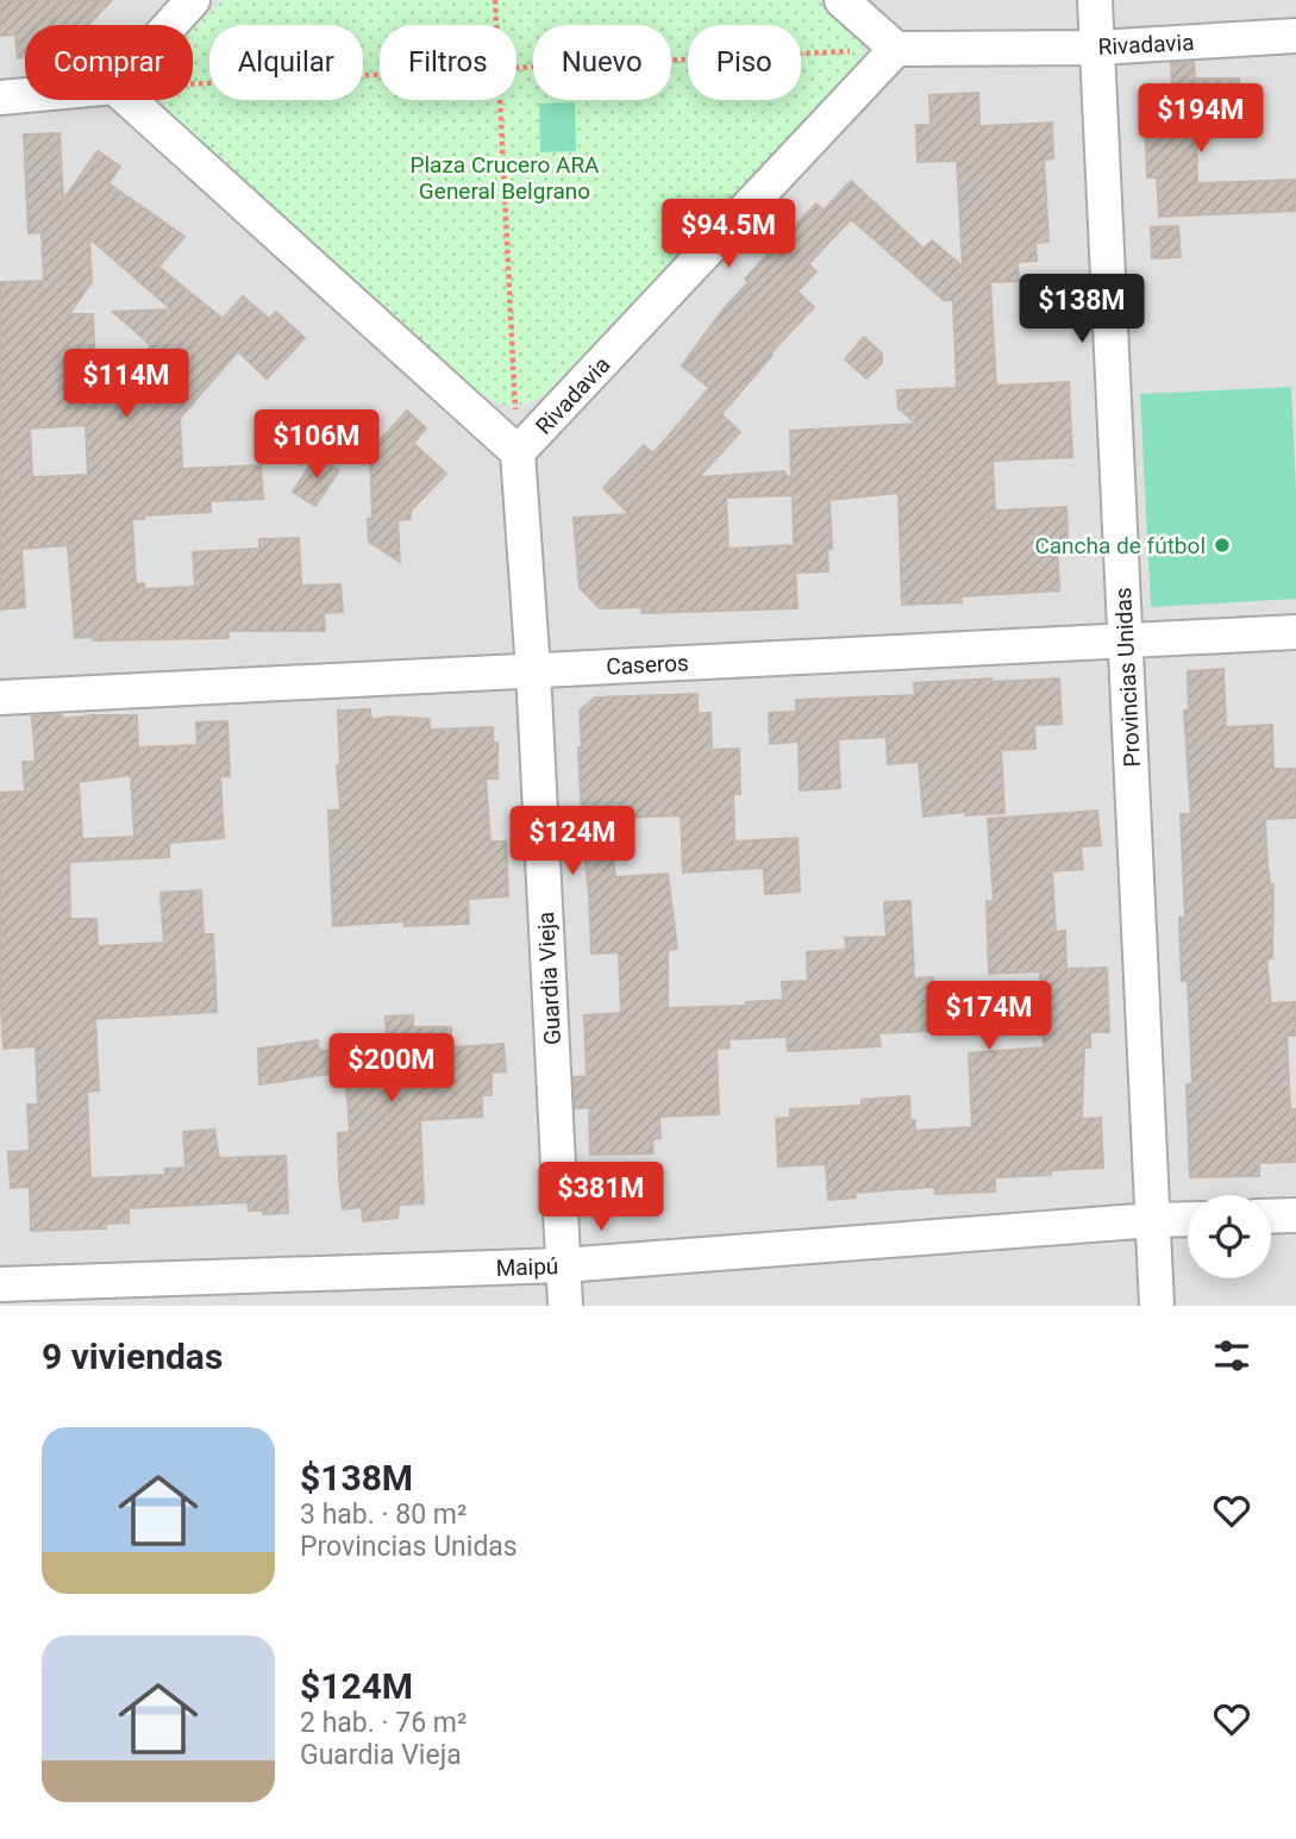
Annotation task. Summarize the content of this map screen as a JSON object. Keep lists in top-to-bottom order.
{
  "streets": {
    "street": [
      "Rivadavia",
      "Caseros",
      "Provincias Unidas",
      "Guardia Vieja",
      "Maipú"
    ]
  },
  "crossings": [
    ["Rivadavia", "Provincias Unidas"],
    ["Rivadavia", "Guardia Vieja"],
    ["Caseros", "Provincias Unidas"],
    ["Caseros", "Guardia Vieja"],
    ["Provincias Unidas", "Maipú"],
    ["Guardia Vieja", "Maipú"]
  ],
  "parks": ["Plaza Crucero ARA General Belgrano"],
  "places": ["Cancha de fútbol"],
  "page": {
    "chip": [
      "Comprar",
      "Alquilar",
      "Filtros",
      "Nuevo",
      "Piso"
    ],
    "price": [
      "$194M",
      "$94.5M",
      "$138M",
      "$114M",
      "$106M",
      "$124M",
      "$174M",
      "$200M",
      "$381M"
    ],
    "heading": "9 viviendas",
    "list": [
      {
        "name": "$138M",
        "note": "3 hab. · 80 m² · Provincias Unidas"
      },
      {
        "name": "$124M",
        "note": "2 hab. · 76 m² · Guardia Vieja"
      }
    ]
  }
}
